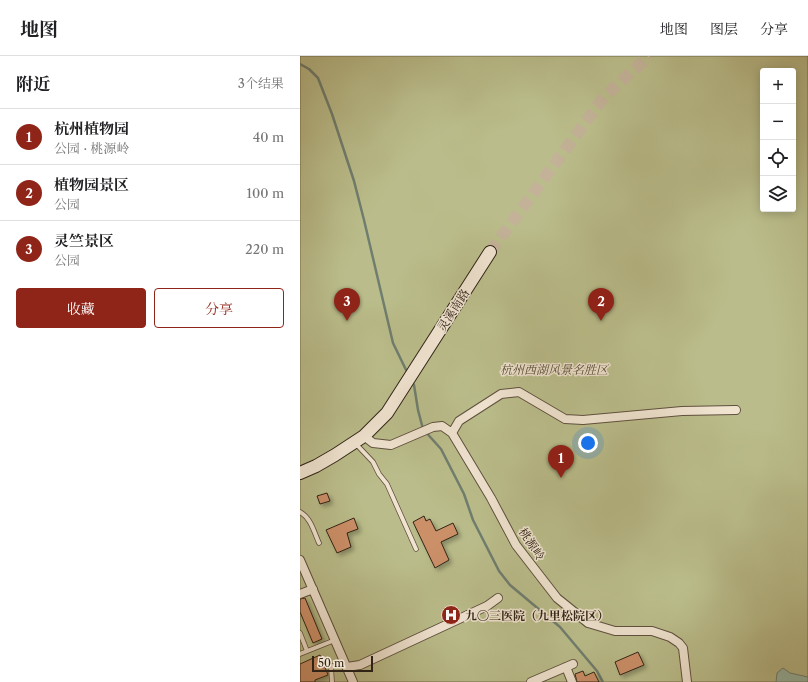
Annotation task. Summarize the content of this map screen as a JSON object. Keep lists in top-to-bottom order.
{
  "streets": {
    "main road": ["灵溪南路"],
    "street": ["桃源岭"]
  },
  "parks": ["杭州西湖风景名胜区"],
  "places": {
    "hospital": ["九〇三医院（九里松院区）"]
  },
  "scale_bar": "50 m",
  "page": {
    "header": "地图",
    "nav": ["地图", "图层", "分享"],
    "heading": ["附近", "3个结果"],
    "map_buttons": ["+", "−"],
    "list": [
      {
        "mark": "1",
        "name": "杭州植物园",
        "note": "公园 · 桃源岭",
        "value": "40 m"
      },
      {
        "mark": "2",
        "name": "植物园景区",
        "note": "公园",
        "value": "100 m"
      },
      {
        "mark": "3",
        "name": "灵竺景区",
        "note": "公园",
        "value": "220 m"
      }
    ],
    "buttons": ["收藏", "分享"],
    "pins": ["2", "3", "1"],
    "scale": "50 m"
  }
}
